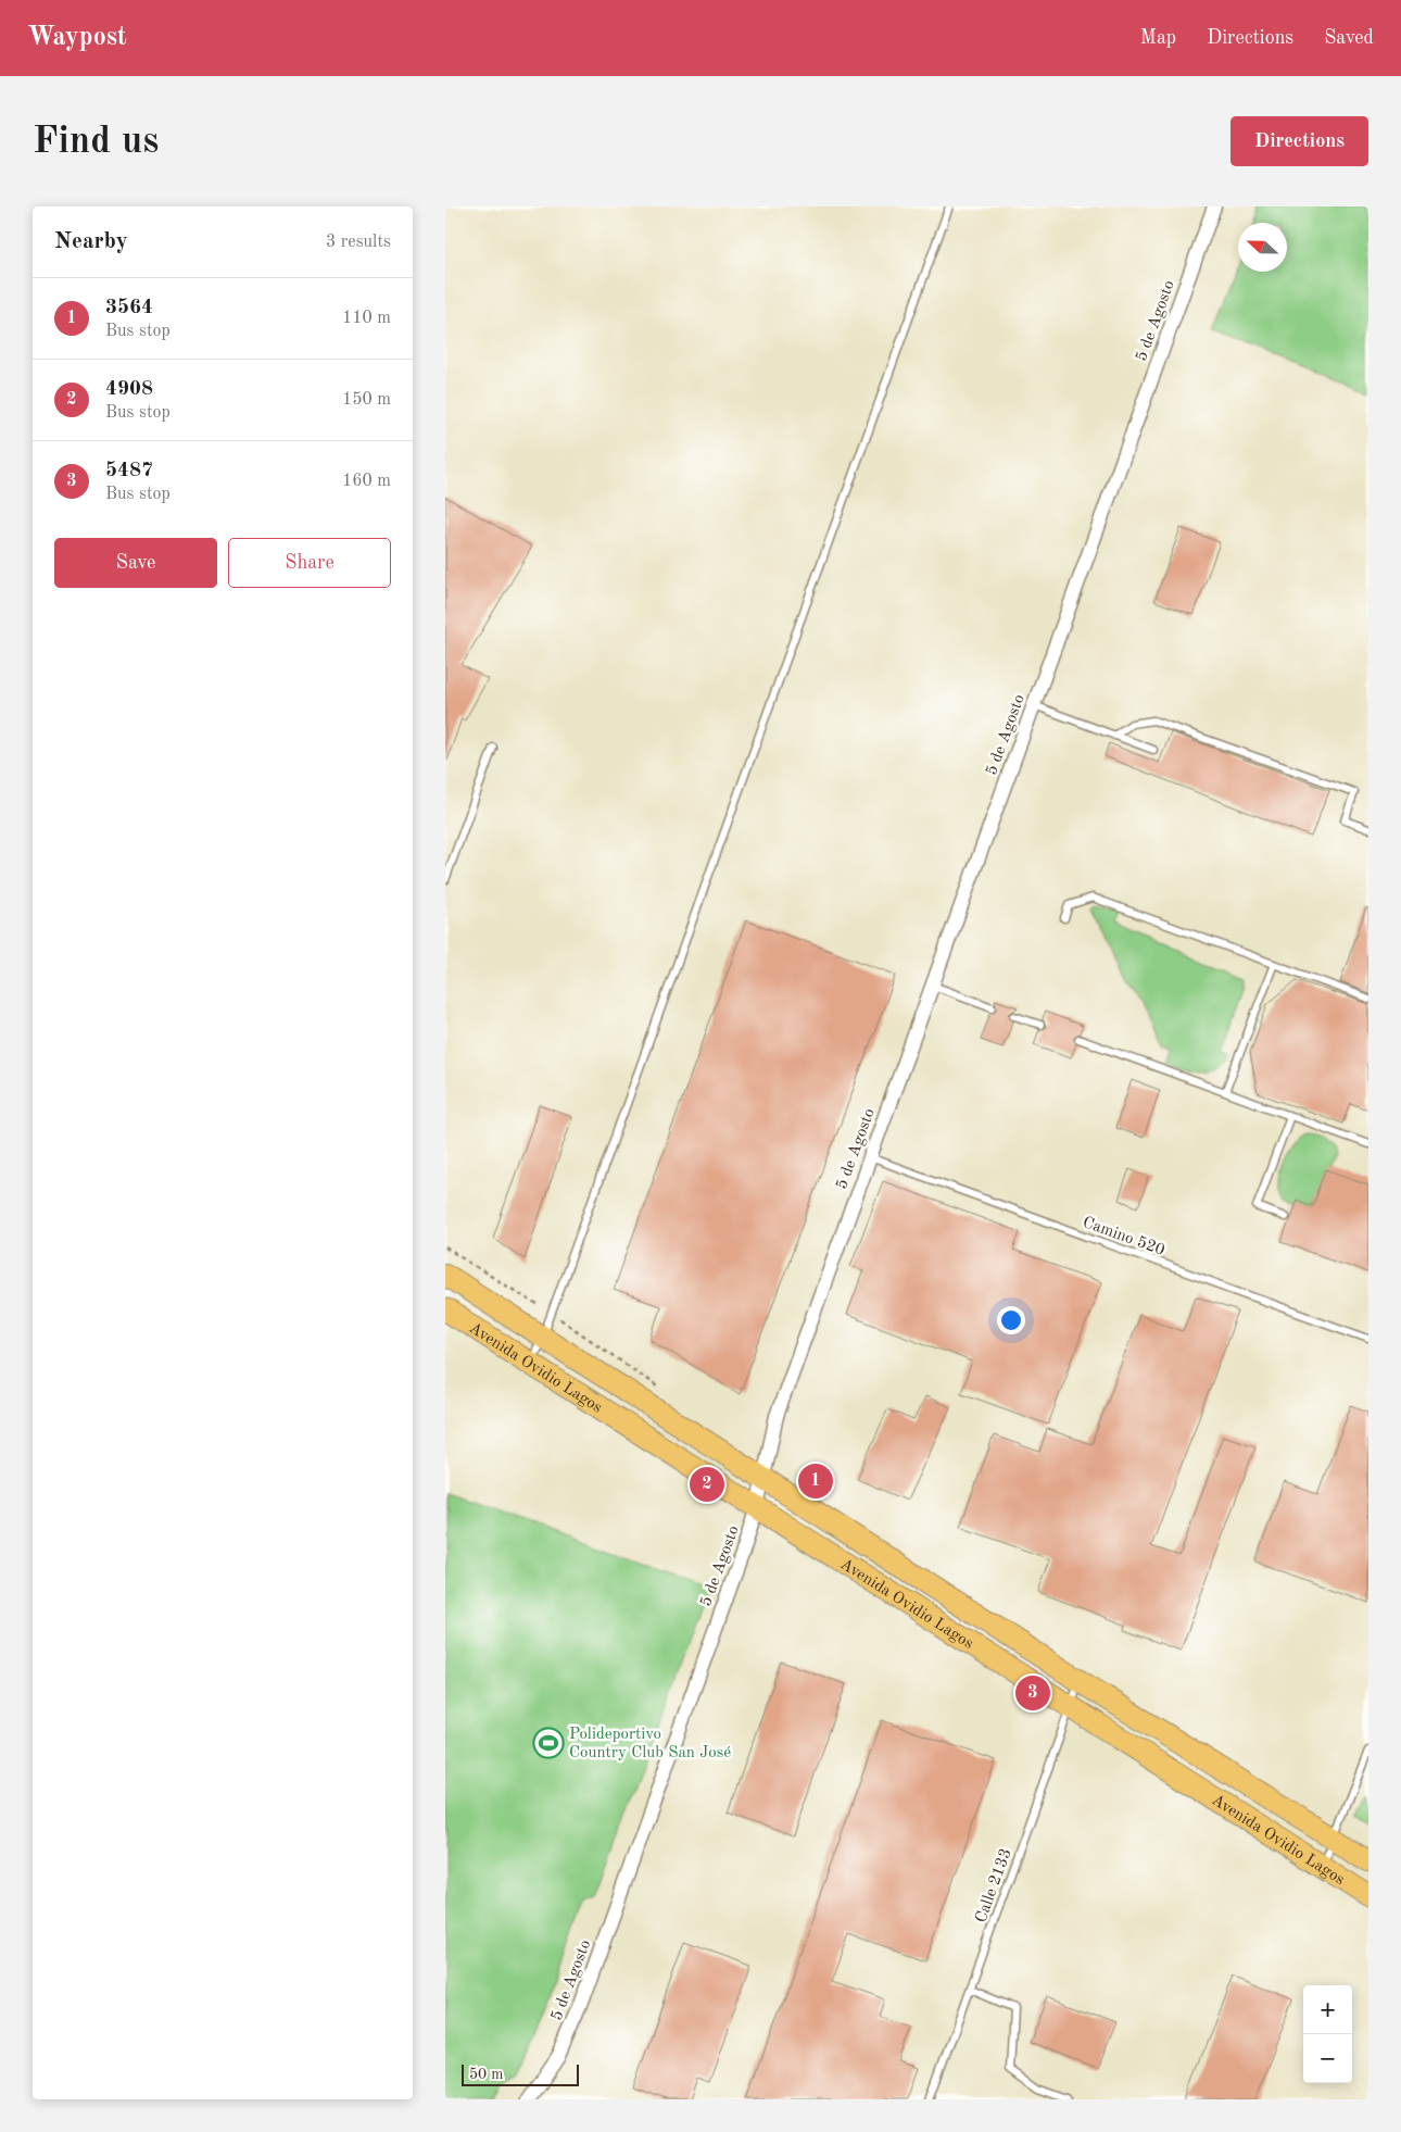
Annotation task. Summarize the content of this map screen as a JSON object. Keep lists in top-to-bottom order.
{
  "streets": {
    "main road": ["Avenida Ovidio Lagos"],
    "street": ["5 de Agosto"],
    "lane": ["Camino 520", "Calle 2133"]
  },
  "crossings": [
    ["5 de Agosto", "Camino 520"],
    ["5 de Agosto", "Avenida Ovidio Lagos"],
    ["Avenida Ovidio Lagos", "Calle 2133"]
  ],
  "places": {
    "sports": ["Polideportivo Country Club San José"]
  },
  "scale_bar": "50 m",
  "north": "left",
  "page": {
    "header": "Waypost",
    "nav": ["Map", "Directions", "Saved"],
    "buttons": [
      "Directions",
      ["Save", "Share"]
    ],
    "title": "Find us",
    "heading": ["Nearby", "3 results"],
    "list": [
      {
        "mark": "1",
        "name": "3564",
        "note": "Bus stop",
        "value": "110 m"
      },
      {
        "mark": "2",
        "name": "4908",
        "note": "Bus stop",
        "value": "150 m"
      },
      {
        "mark": "3",
        "name": "5487",
        "note": "Bus stop",
        "value": "160 m"
      }
    ],
    "pins": ["1", "2", "3"],
    "map_buttons": ["+", "−"],
    "scale": "50 m"
  }
}
